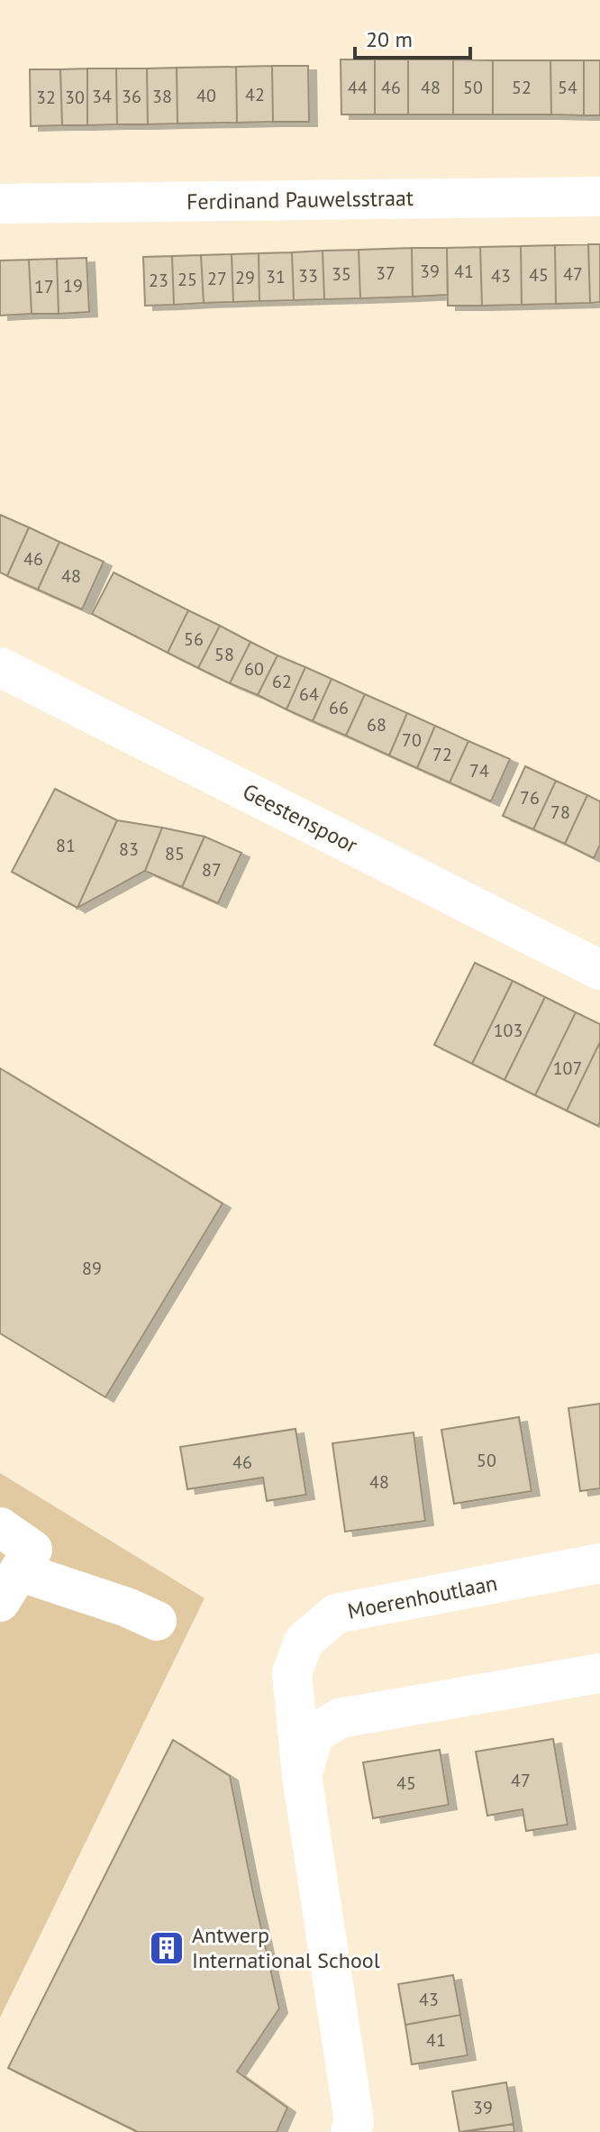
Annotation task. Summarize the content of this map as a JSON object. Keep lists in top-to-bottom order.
{
  "streets": {
    "street": ["Ferdinand Pauwelsstraat", "Geestenspoor", "Moerenhoutlaan"]
  },
  "places": {
    "building": ["Antwerp International School"]
  },
  "house_numbers": [
    "44",
    "46",
    "48",
    "50",
    "52",
    "54",
    "42",
    "40",
    "34",
    "36",
    "38",
    "32",
    "30",
    "39",
    "41",
    "37",
    "35",
    "47",
    "45",
    "33",
    "43",
    "31",
    "29",
    "27",
    "25",
    "23",
    "19",
    "17",
    "46",
    "48",
    "56",
    "58",
    "60",
    "62",
    "64",
    "66",
    "68",
    "70",
    "72",
    "74",
    "76",
    "78",
    "81",
    "83",
    "85",
    "87",
    "103",
    "107",
    "89",
    "50",
    "46",
    "48",
    "47",
    "45",
    "43",
    "41",
    "39"
  ],
  "scale_bar": "20 m"
}
